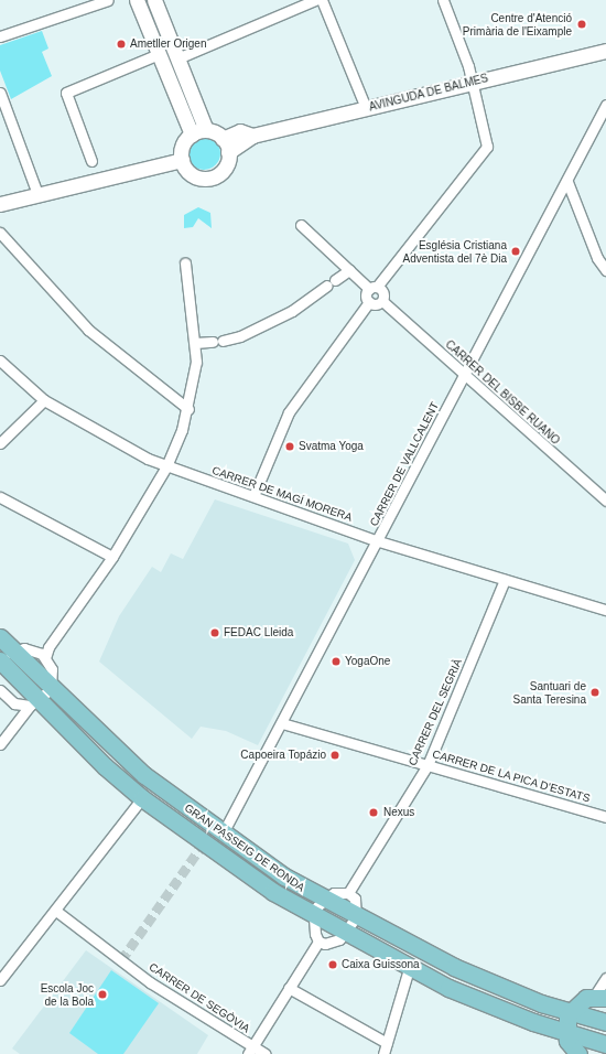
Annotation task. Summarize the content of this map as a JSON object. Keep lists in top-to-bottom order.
{
  "streets": {
    "main road": ["AVINGUDA DE BALMES", "GRAN PASSEIG DE RONDA"],
    "street": [
      "CARRER DEL BISBE RUANO",
      "CARRER DE VALLCALENT",
      "CARRER DE MAGÍ MORERA",
      "CARRER DEL SEGRIÀ",
      "CARRER DE LA PICA D'ESTATS",
      "CARRER DE SEGÒVIA"
    ]
  },
  "crossings": [
    ["CARRER DEL BISBE RUANO", "CARRER DE VALLCALENT"],
    ["CARRER DE VALLCALENT", "CARRER DE MAGÍ MORERA"],
    ["CARRER DE VALLCALENT", "CARRER DE LA PICA D'ESTATS"],
    ["CARRER DE VALLCALENT", "GRAN PASSEIG DE RONDA"],
    ["CARRER DE MAGÍ MORERA", "CARRER DEL SEGRIÀ"],
    ["CARRER DEL SEGRIÀ", "CARRER DE LA PICA D'ESTATS"]
  ],
  "places": [
    "Centre d'Atenció Primària de l'Eixample",
    "Ametller Origen",
    "Església Cristiana Adventista del 7è Dia",
    "Svatma Yoga",
    "FEDAC Lleida",
    "YogaOne",
    "Santuari de Santa Teresina",
    "Capoeira Topázio",
    "Nexus",
    "Caixa Guissona",
    "Escola Joc de la Bola"
  ]
}
